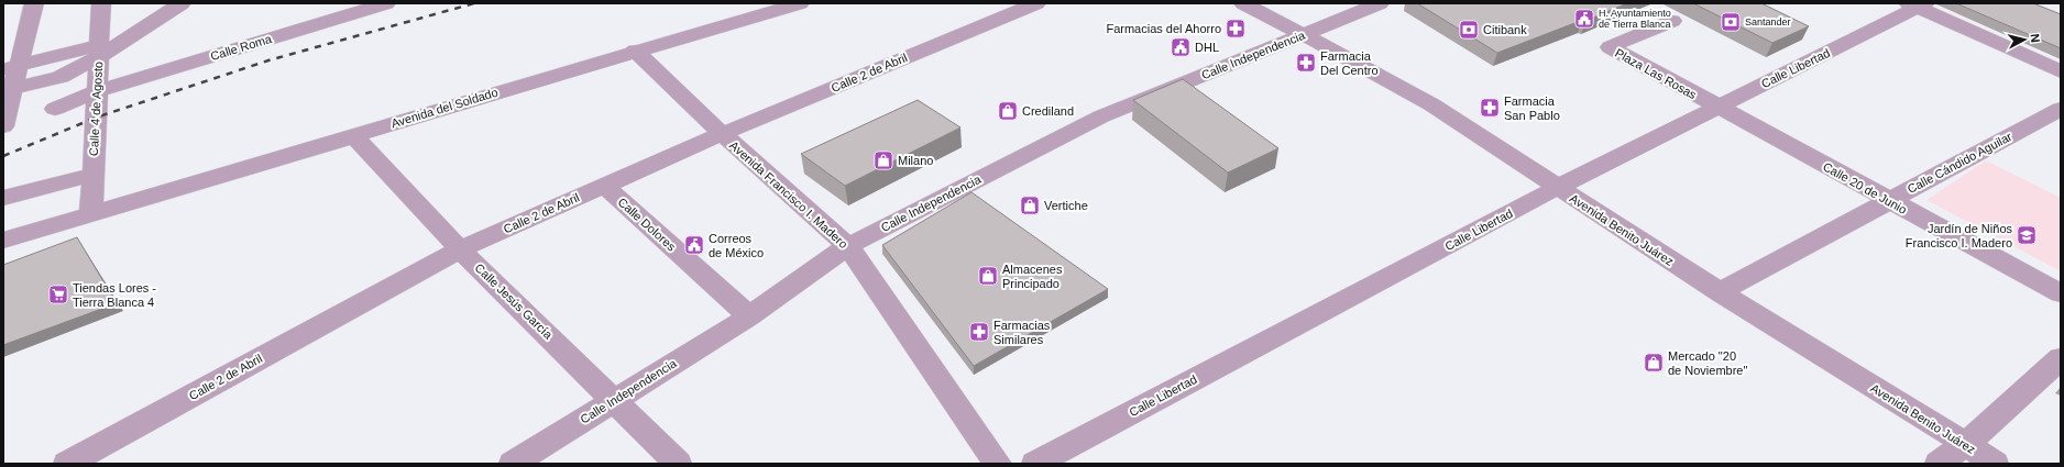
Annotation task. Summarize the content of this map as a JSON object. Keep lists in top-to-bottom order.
{
  "streets": {
    "street": [
      "Calle Roma",
      "Calle Independencia",
      "Calle Libertad",
      "Calle 2 de Abril",
      "Plaza Las Rosas",
      "Avenida del Soldado",
      "Calle 4 de Agosto",
      "Calle Cándido Aguilar",
      "Calle 20 de Junio",
      "Avenida Francisco I. Madero",
      "Calle Dolores",
      "Avenida Benito Juárez",
      "Calle Jesús García"
    ]
  },
  "crossings": [
    ["Calle Roma", "Calle 4 de Agosto"],
    ["Calle Independencia", "Avenida Francisco I. Madero"],
    ["Calle Independencia", "Calle Dolores"],
    ["Calle Independencia", "Avenida Benito Juárez"],
    ["Calle Independencia", "Calle Jesús García"],
    ["Calle Libertad", "Plaza Las Rosas"],
    ["Calle Libertad", "Calle 20 de Junio"],
    ["Calle Libertad", "Avenida Benito Juárez"],
    ["Calle 2 de Abril", "Avenida Francisco I. Madero"],
    ["Calle 2 de Abril", "Calle Dolores"],
    ["Calle 2 de Abril", "Calle Jesús García"],
    ["Plaza Las Rosas", "Calle 20 de Junio"],
    ["Avenida del Soldado", "Calle 4 de Agosto"],
    ["Avenida del Soldado", "Avenida Francisco I. Madero"],
    ["Avenida del Soldado", "Calle Jesús García"],
    ["Calle Cándido Aguilar", "Calle 20 de Junio"],
    ["Calle Cándido Aguilar", "Avenida Benito Juárez"]
  ],
  "places": {
    "public building": ["H. Ayuntamiento de Tierra Blanca", "DHL", "Correos de México"],
    "bank": ["Santander", "Citibank"],
    "pharmacy": [
      "Farmacias del Ahorro",
      "Farmacia Del Centro",
      "Farmacia San Pablo",
      "Farmacias Similares"
    ],
    "shop": [
      "Crediland",
      "Milano",
      "Vertiche",
      "Almacenes Principado",
      "Mercado \"20 de Noviembre\""
    ],
    "school or university": ["Jardín de Niños Francisco I. Madero"],
    "supermarket": ["Tiendas Lores - Tierra Blanca 4"]
  },
  "north": "right"
}
